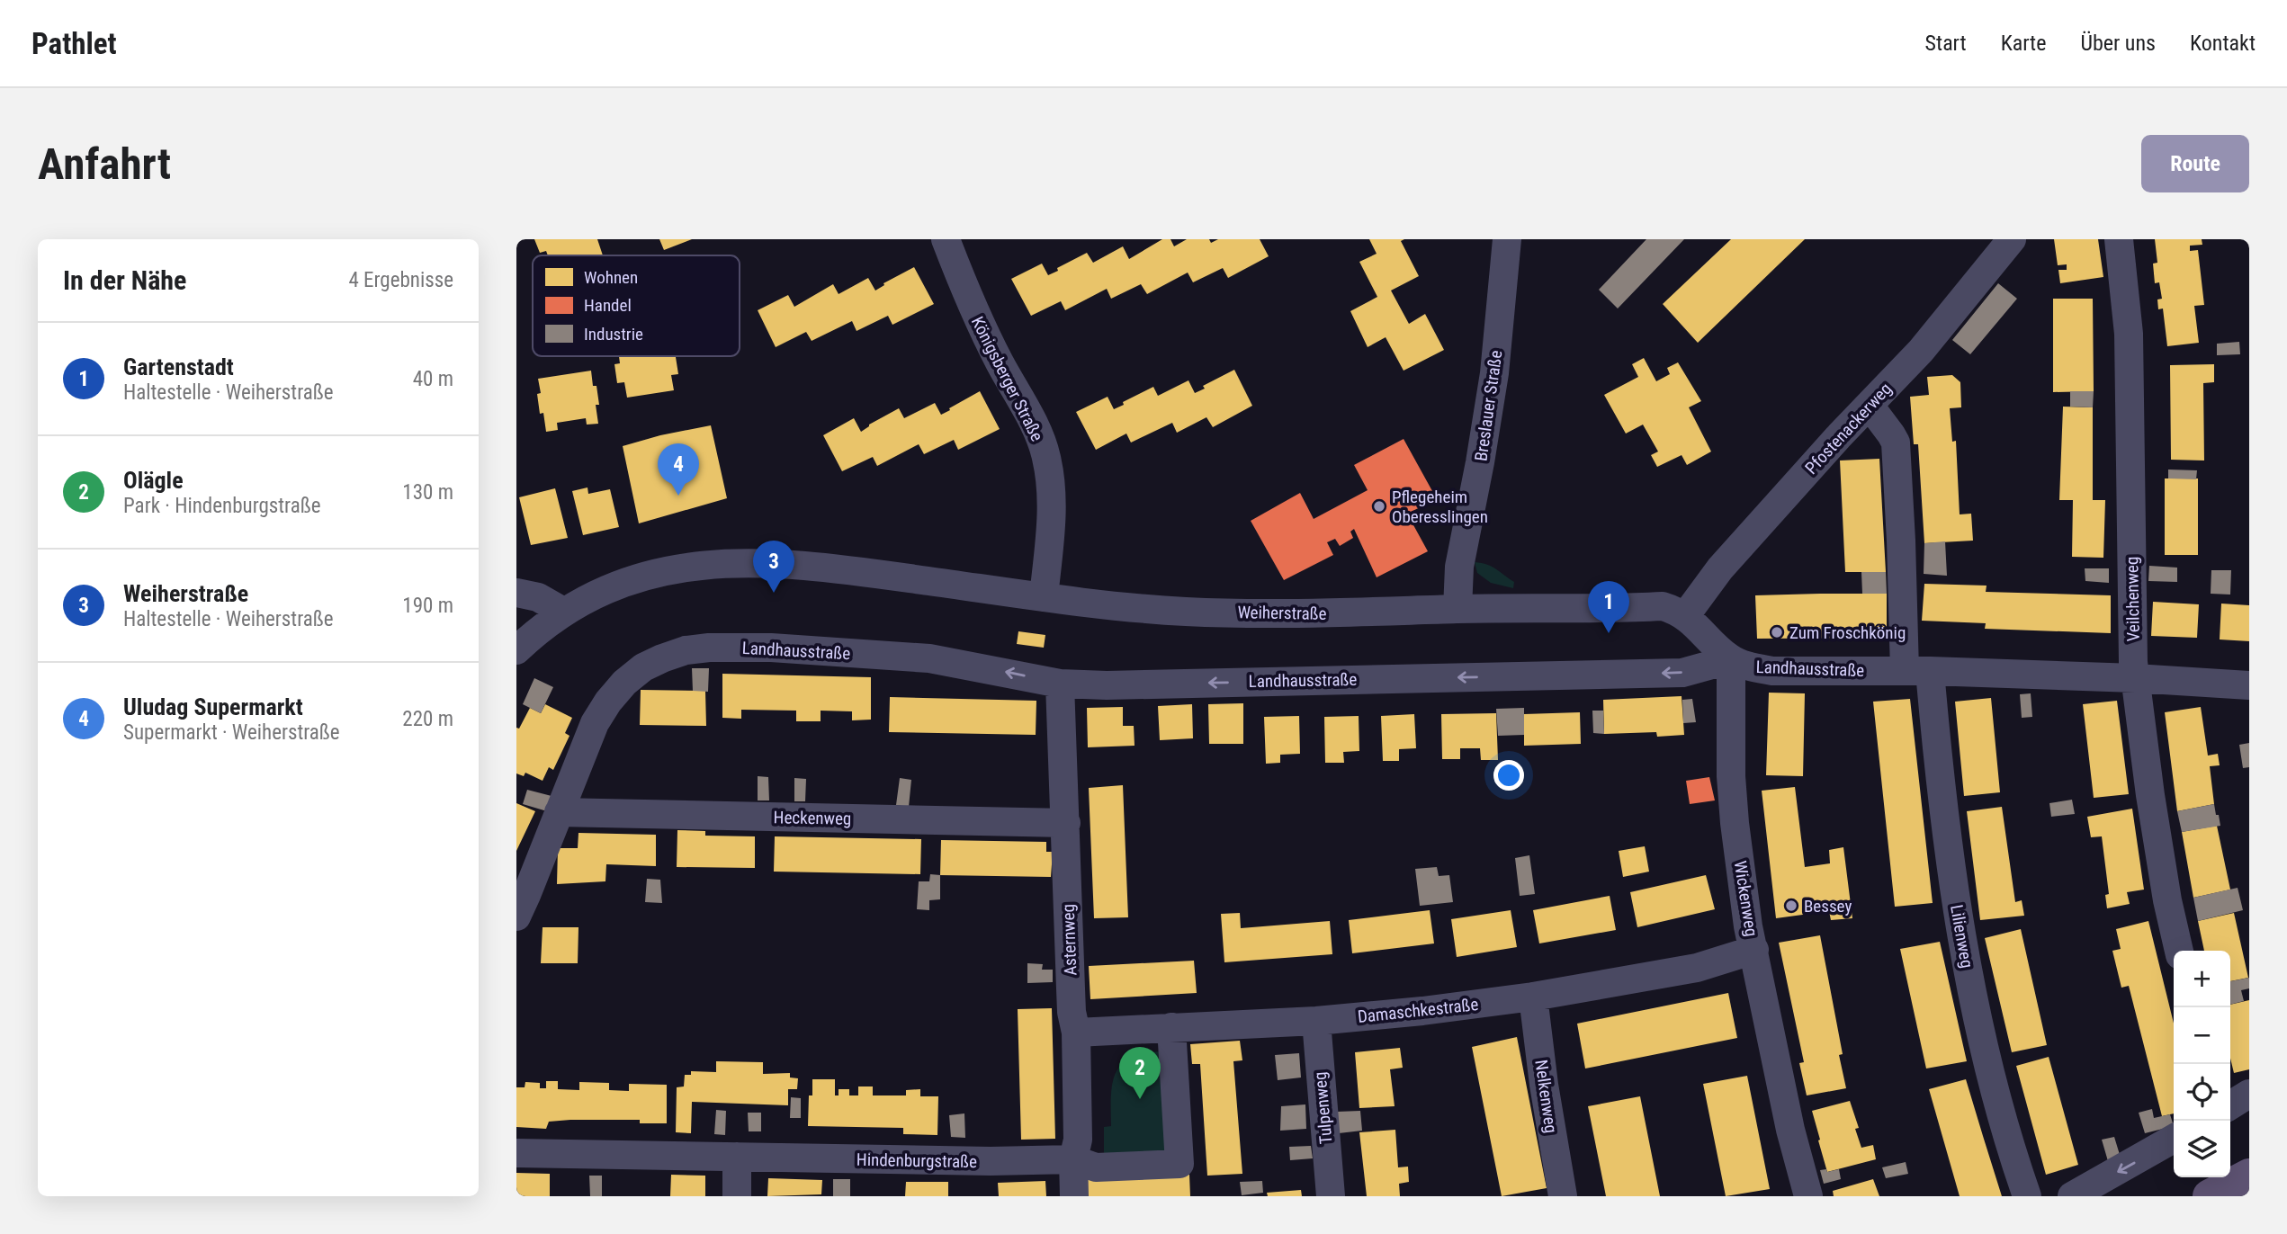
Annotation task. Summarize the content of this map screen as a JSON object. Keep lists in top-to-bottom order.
{
  "streets": {
    "street": [
      "Königsberger Straße",
      "Breslauer Straße",
      "Pfostenackerweg",
      "Veilchenweg",
      "Weiherstraße",
      "Landhausstraße",
      "Heckenweg",
      "Wickenweg",
      "Lilienweg",
      "Asternweg",
      "Damaschkestraße",
      "Nelkenweg",
      "Tulpenweg",
      "Hindenburgstraße"
    ]
  },
  "crossings": [
    ["Königsberger Straße", "Weiherstraße"],
    ["Breslauer Straße", "Weiherstraße"],
    ["Pfostenackerweg", "Weiherstraße"],
    ["Pfostenackerweg", "Lilienweg"],
    ["Veilchenweg", "Landhausstraße"],
    ["Landhausstraße", "Heckenweg"],
    ["Landhausstraße", "Wickenweg"],
    ["Landhausstraße", "Lilienweg"],
    ["Landhausstraße", "Asternweg"],
    ["Heckenweg", "Asternweg"],
    ["Wickenweg", "Damaschkestraße"],
    ["Asternweg", "Damaschkestraße"],
    ["Asternweg", "Hindenburgstraße"],
    ["Damaschkestraße", "Nelkenweg"],
    ["Damaschkestraße", "Tulpenweg"],
    ["Damaschkestraße", "Hindenburgstraße"]
  ],
  "one_way": ["Landhausstraße"],
  "places": ["Pflegeheim Oberesslingen", "Zum Froschkönig", "Bessey"],
  "legend": ["Wohnen", "Handel", "Industrie"],
  "page": {
    "header": "Pathlet",
    "nav": [
      "Start",
      "Karte",
      "Über uns",
      "Kontakt"
    ],
    "buttons": "Route",
    "title": "Anfahrt",
    "heading": ["In der Nähe", "4 Ergebnisse"],
    "list": [
      {
        "mark": "1",
        "name": "Gartenstadt",
        "note": "Haltestelle · Weiherstraße",
        "value": "40 m"
      },
      {
        "mark": "2",
        "name": "Olägle",
        "note": "Park · Hindenburgstraße",
        "value": "130 m"
      },
      {
        "mark": "3",
        "name": "Weiherstraße",
        "note": "Haltestelle · Weiherstraße",
        "value": "190 m"
      },
      {
        "mark": "4",
        "name": "Uludag Supermarkt",
        "note": "Supermarkt · Weiherstraße",
        "value": "220 m"
      }
    ],
    "pins": [
      "4",
      "3",
      "1",
      "2"
    ],
    "map_buttons": ["+", "−"]
  }
}
